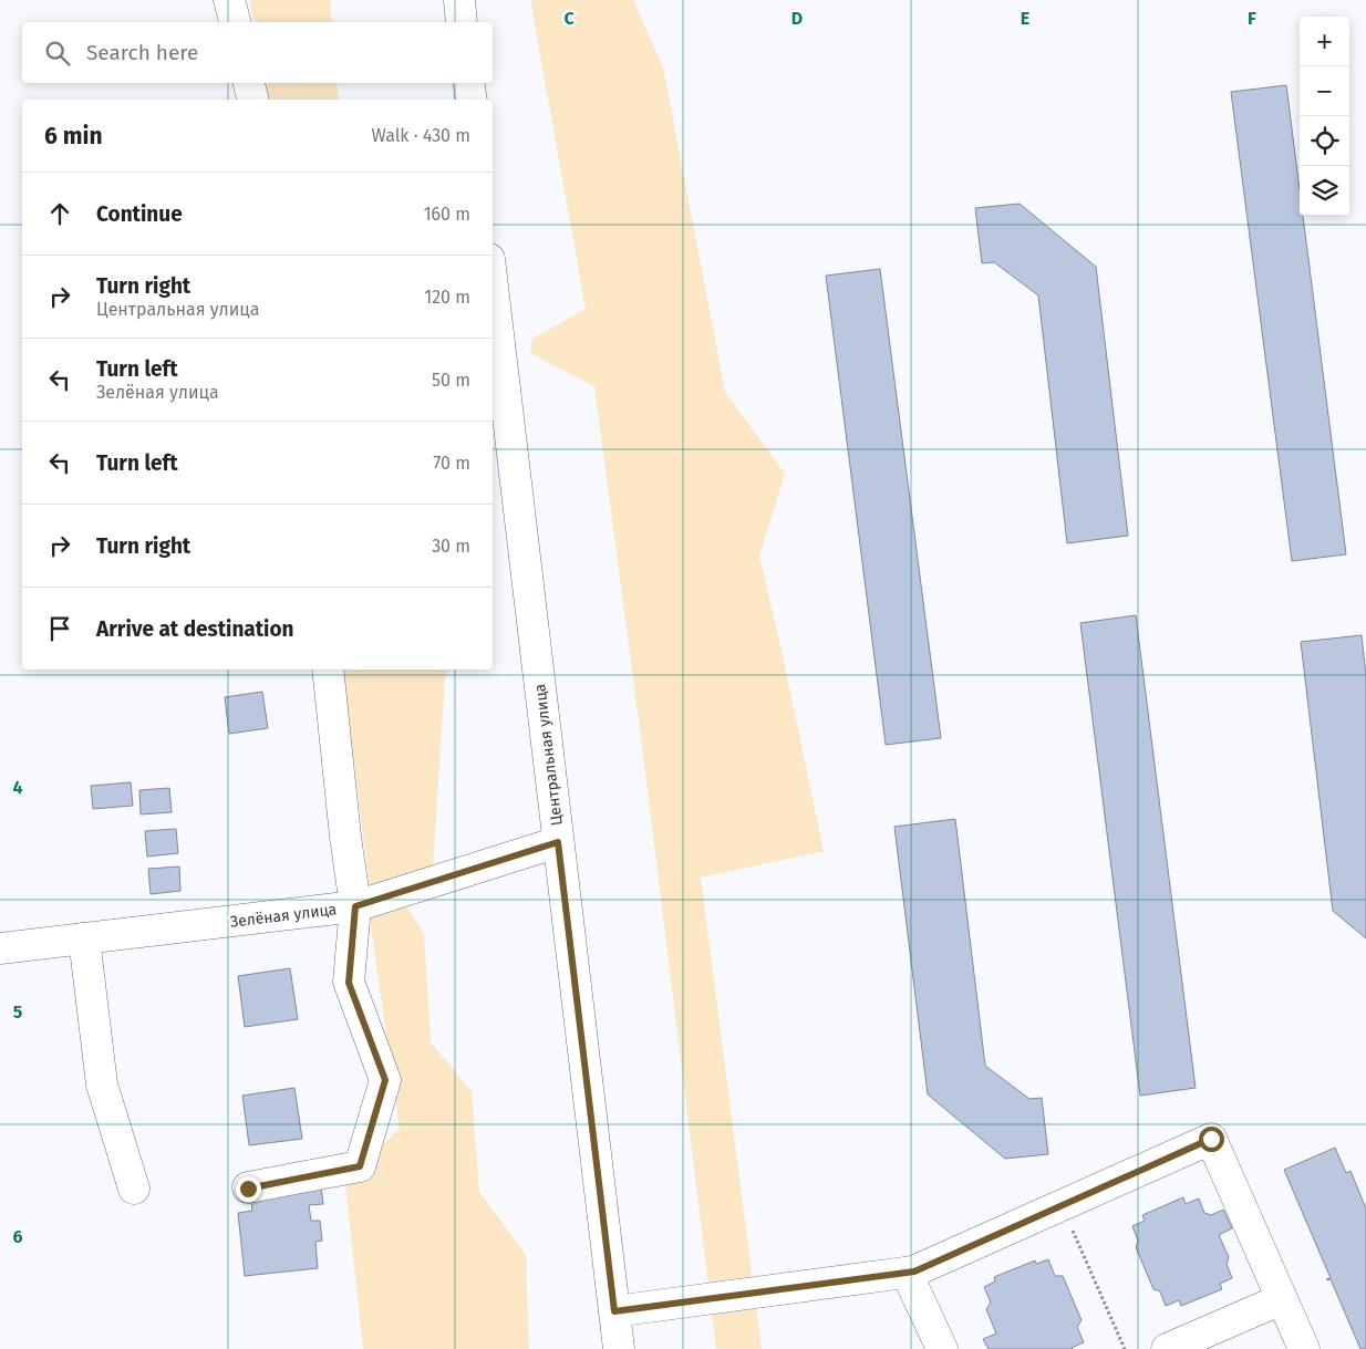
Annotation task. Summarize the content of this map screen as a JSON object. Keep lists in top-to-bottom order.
{
  "streets": {
    "street": ["Центральная улица", "Зелёная улица"]
  },
  "crossings": [
    ["Центральная улица", "Зелёная улица"]
  ],
  "page": {
    "map_buttons": ["+", "−"],
    "search": "Search here",
    "heading": ["6 min", "Walk · 430 m"],
    "list": [
      ["Continue", "160 m"],
      ["Turn right", "Центральная улица", "120 m"],
      ["Turn left", "Зелёная улица", "50 m"],
      ["Turn left", "70 m"],
      ["Turn right", "30 m"],
      "Arrive at destination"
    ]
  },
  "grid": {
    "columns": [
      "C",
      "D",
      "E",
      "F"
    ],
    "rows": ["4", "5", "6"]
  }
}
